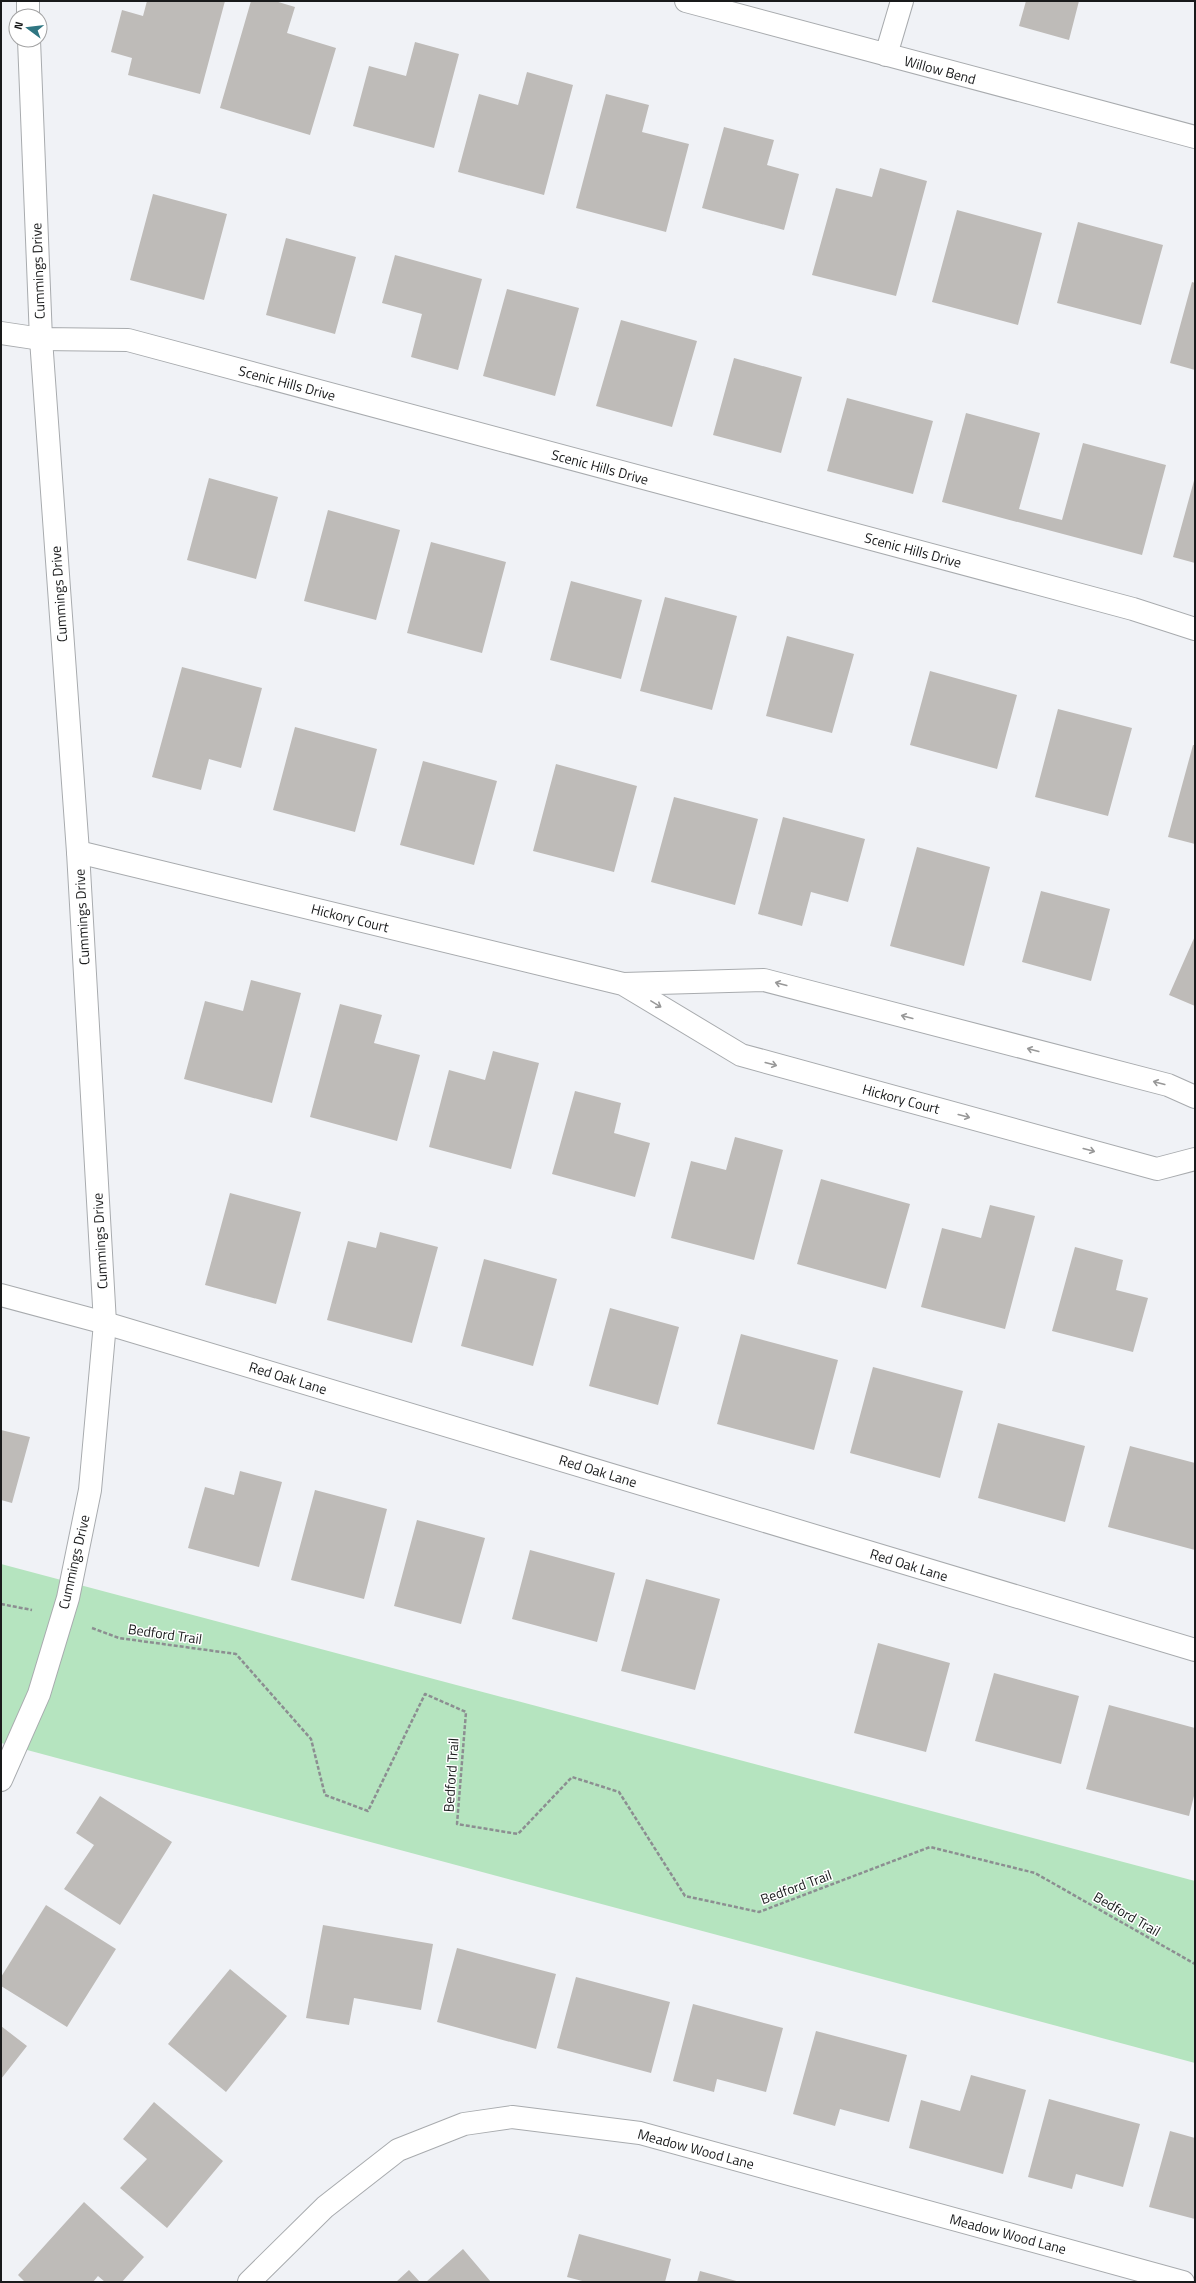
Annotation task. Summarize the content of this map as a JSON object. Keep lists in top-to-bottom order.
{
  "streets": {
    "street": [
      "Willow Bend",
      "Cummings Drive",
      "Scenic Hills Drive",
      "Hickory Court",
      "Red Oak Lane",
      "Meadow Wood Lane"
    ],
    "path": ["Bedford Trail"]
  },
  "crossings": [
    ["Cummings Drive", "Scenic Hills Drive"],
    ["Cummings Drive", "Hickory Court"],
    ["Cummings Drive", "Red Oak Lane"],
    ["Cummings Drive", "Bedford Trail"]
  ],
  "north": "left"
}
